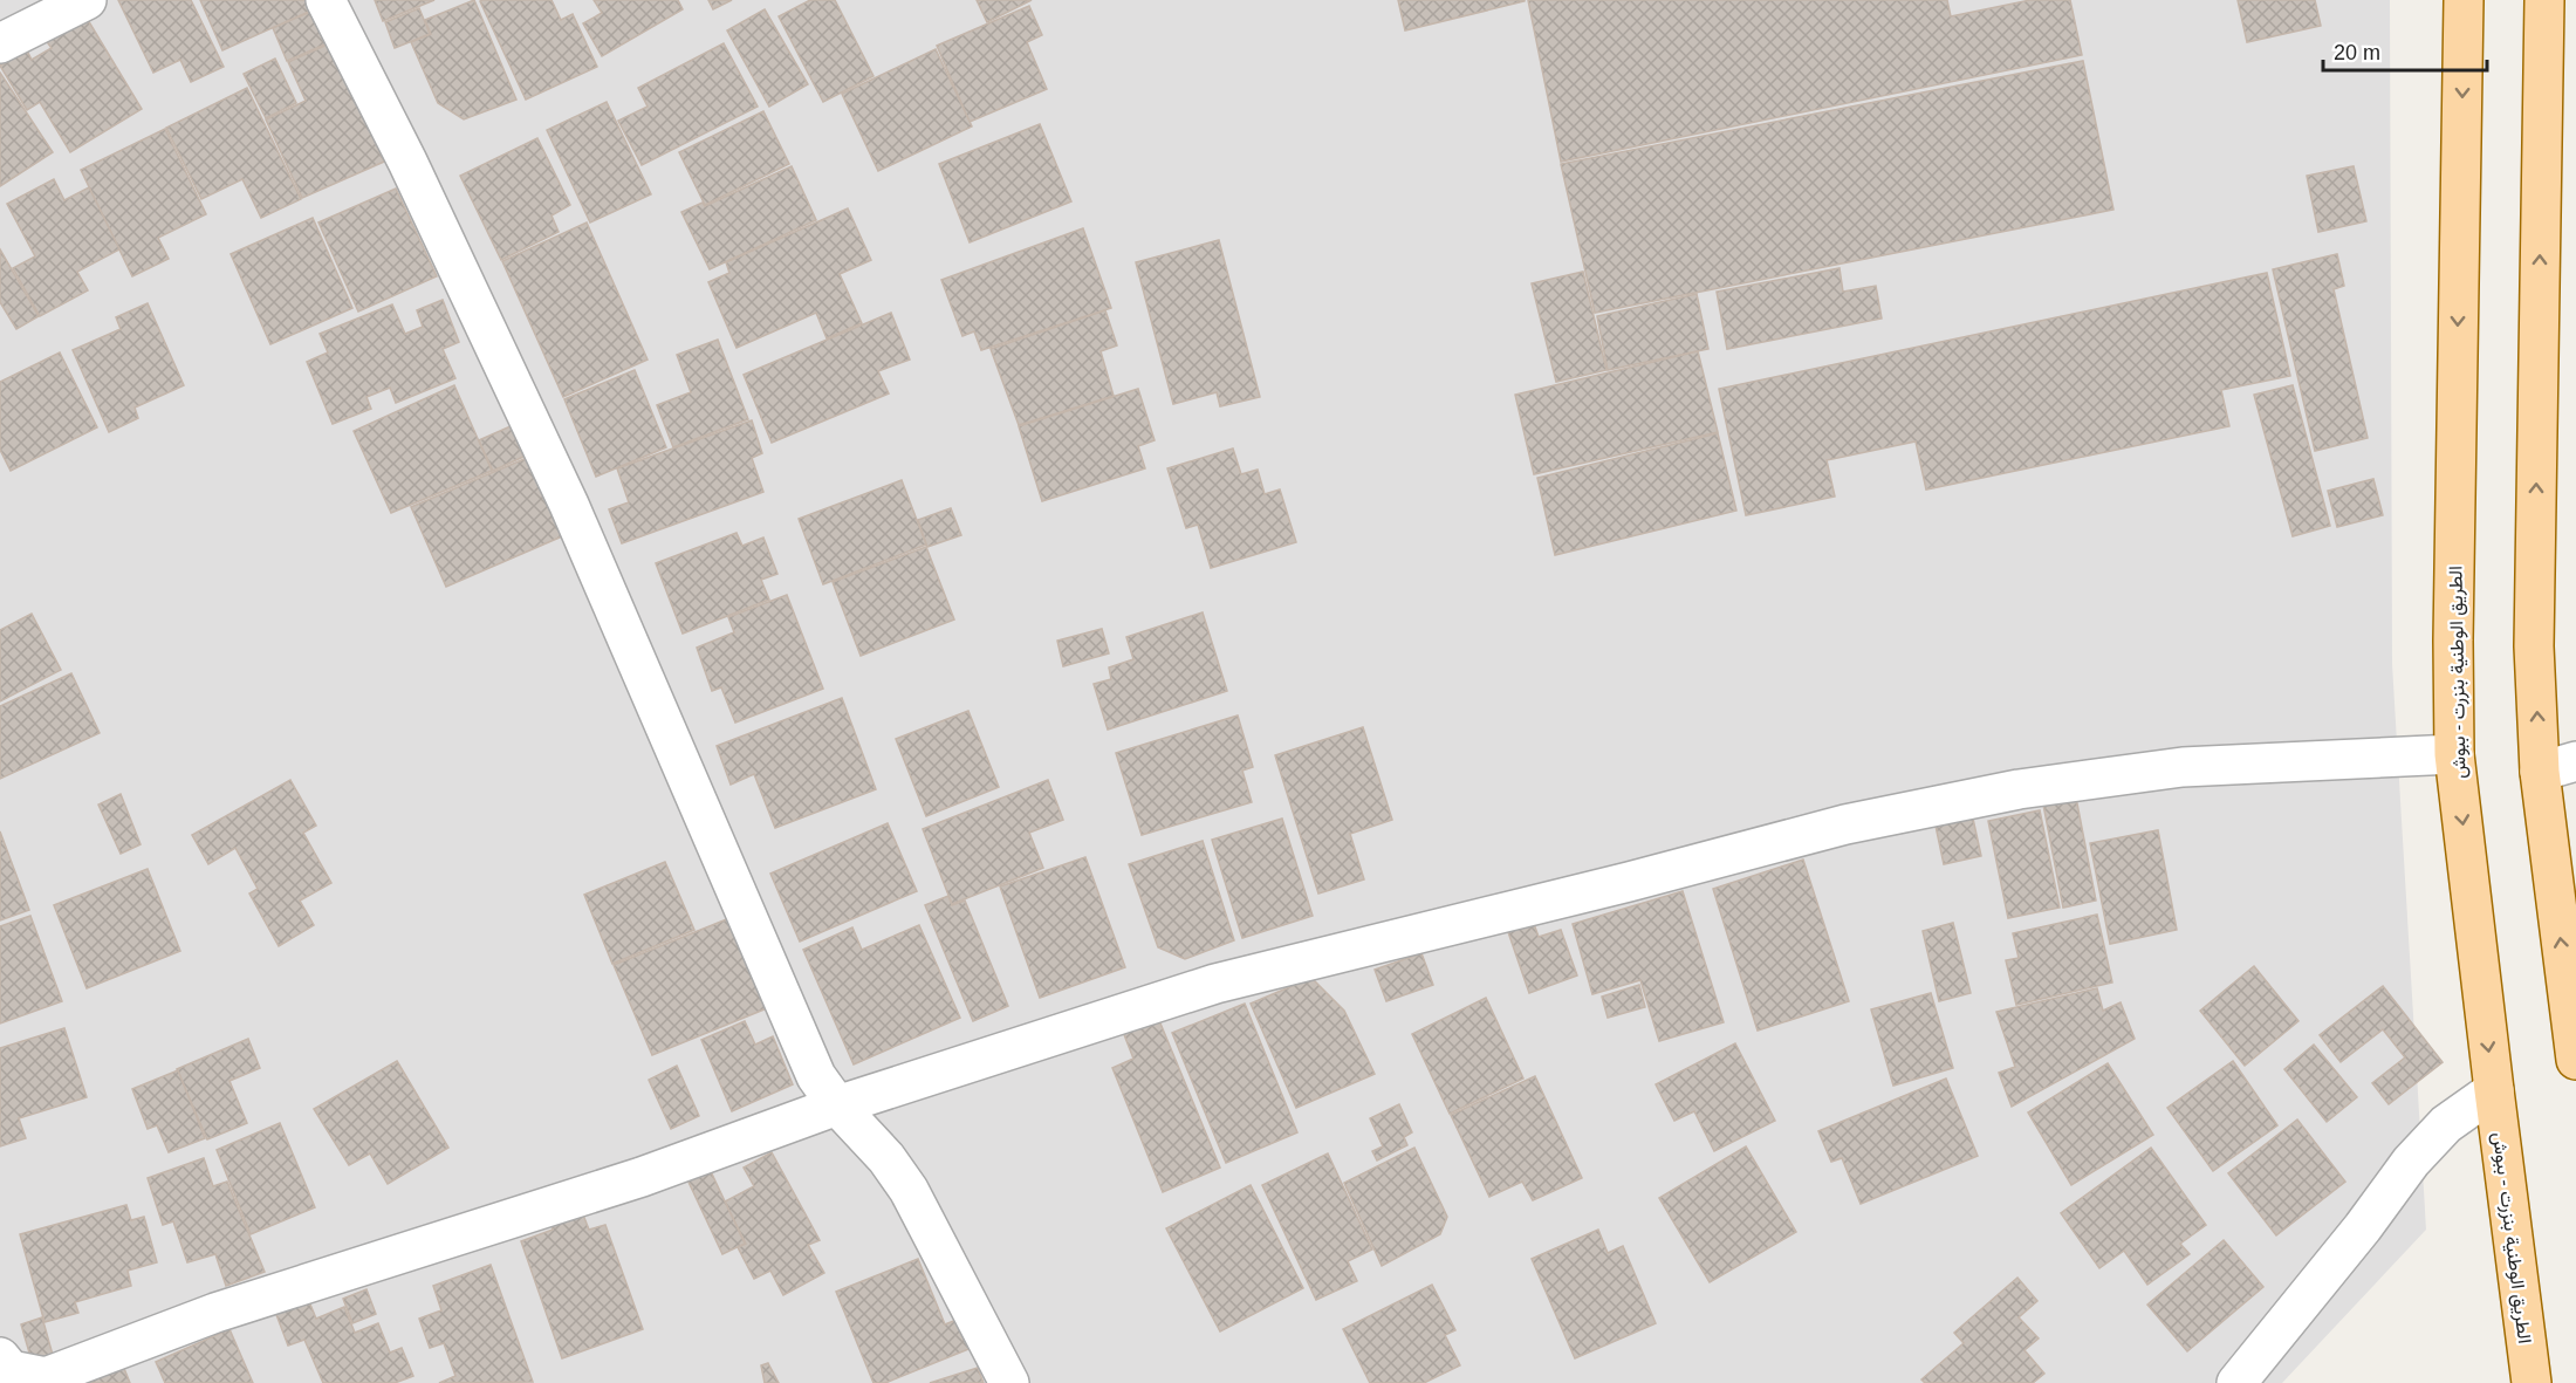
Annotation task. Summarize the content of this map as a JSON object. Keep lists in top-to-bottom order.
{
  "streets": {
    "main road": ["الطريق الوطنية بنزرت - ببوش"]
  },
  "scale_bar": "20 m"
}
